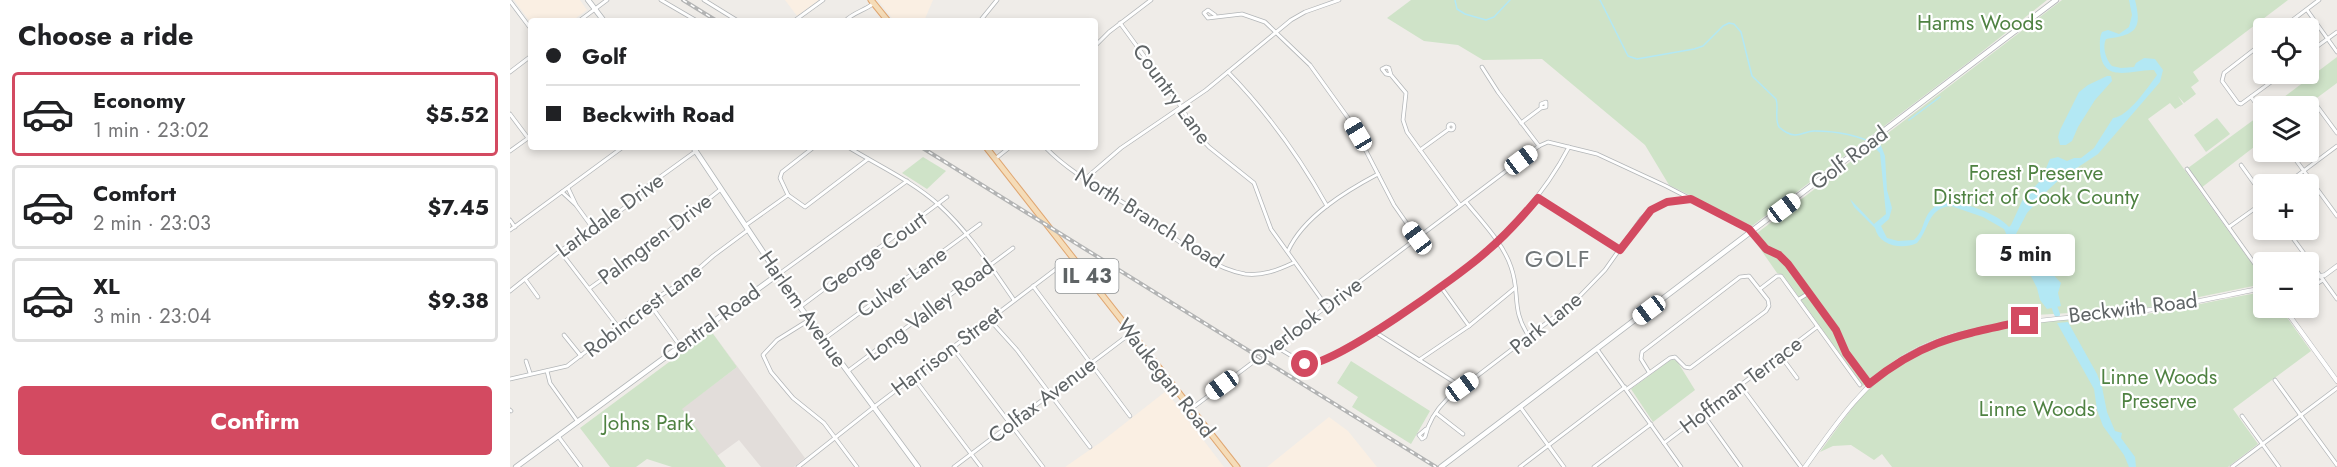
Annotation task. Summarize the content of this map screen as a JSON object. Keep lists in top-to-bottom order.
{
  "streets": {
    "main road": [
      "Golf Road",
      "IL 43",
      "Harlem Avenue",
      "Central Road",
      "Waukegan Road"
    ],
    "street": [
      "Country Lane",
      "Larkdale Drive",
      "North Branch Road",
      "Palmgren Drive",
      "George Court",
      "Culver Lane",
      "Beckwith Road",
      "Robincrest Lane",
      "Long Valley Road",
      "Overlook Drive",
      "Park Lane",
      "Harrison Street",
      "Hoffman Terrace",
      "Colfax Avenue"
    ]
  },
  "crossings": [
    ["Country Lane", "North Branch Road"],
    ["Country Lane", "Overlook Drive"],
    ["Palmgren Drive", "Harlem Avenue"],
    ["George Court", "Harlem Avenue"],
    ["George Court", "Harrison Street"],
    ["Culver Lane", "Harlem Avenue"],
    ["Harlem Avenue", "Robincrest Lane"],
    ["Harlem Avenue", "Long Valley Road"],
    ["Harlem Avenue", "Central Road"],
    ["Harlem Avenue", "Harrison Street"],
    ["Overlook Drive", "Waukegan Road"],
    ["Harrison Street", "Waukegan Road"],
    ["Waukegan Road", "Colfax Avenue"]
  ],
  "districts": ["GOLF"],
  "parks": [
    "Harms Woods",
    "Forest Preserve District of Cook County",
    "Linne Woods Preserve",
    "Linne Woods",
    "Johns Park"
  ],
  "page": {
    "heading": "Choose a ride",
    "map_buttons": ["+", "−"],
    "banner": ["Golf", "Beckwith Road"],
    "list": [
      {
        "name": "Economy",
        "note": "1 min · 23:02",
        "value": "$5.52"
      },
      {
        "name": "Comfort",
        "note": "2 min · 23:03",
        "value": "$7.45"
      },
      {
        "name": "XL",
        "note": "3 min · 23:04",
        "value": "$9.38"
      }
    ],
    "bubble": "5 min",
    "buttons": "Confirm"
  }
}
